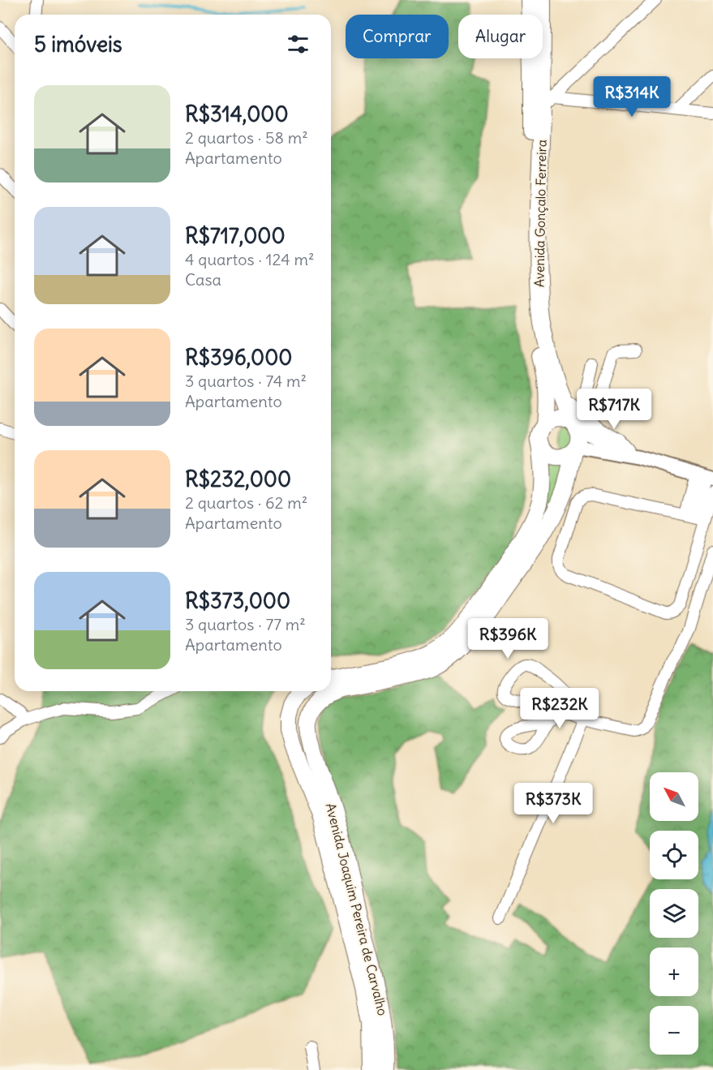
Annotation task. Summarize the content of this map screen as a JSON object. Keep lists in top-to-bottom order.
{
  "streets": {
    "highway": ["Avenida Gonçalo Ferreira", "Avenida Joaquim Pereira de Carvalho"]
  },
  "crossings": [
    ["Avenida Gonçalo Ferreira", "Avenida Joaquim Pereira de Carvalho"]
  ],
  "north": "top left",
  "page": {
    "chip": ["Comprar", "Alugar"],
    "heading": "5 imóveis",
    "list": [
      {
        "name": "R$314,000",
        "note": "2 quartos · 58 m² · Apartamento"
      },
      {
        "name": "R$717,000",
        "note": "4 quartos · 124 m² · Casa"
      },
      {
        "name": "R$396,000",
        "note": "3 quartos · 74 m² · Apartamento"
      },
      {
        "name": "R$232,000",
        "note": "2 quartos · 62 m² · Apartamento"
      },
      {
        "name": "R$373,000",
        "note": "3 quartos · 77 m² · Apartamento"
      }
    ],
    "price": [
      "R$314K",
      "R$717K",
      "R$396K",
      "R$232K",
      "R$373K"
    ],
    "map_buttons": ["+", "−"]
  }
}
